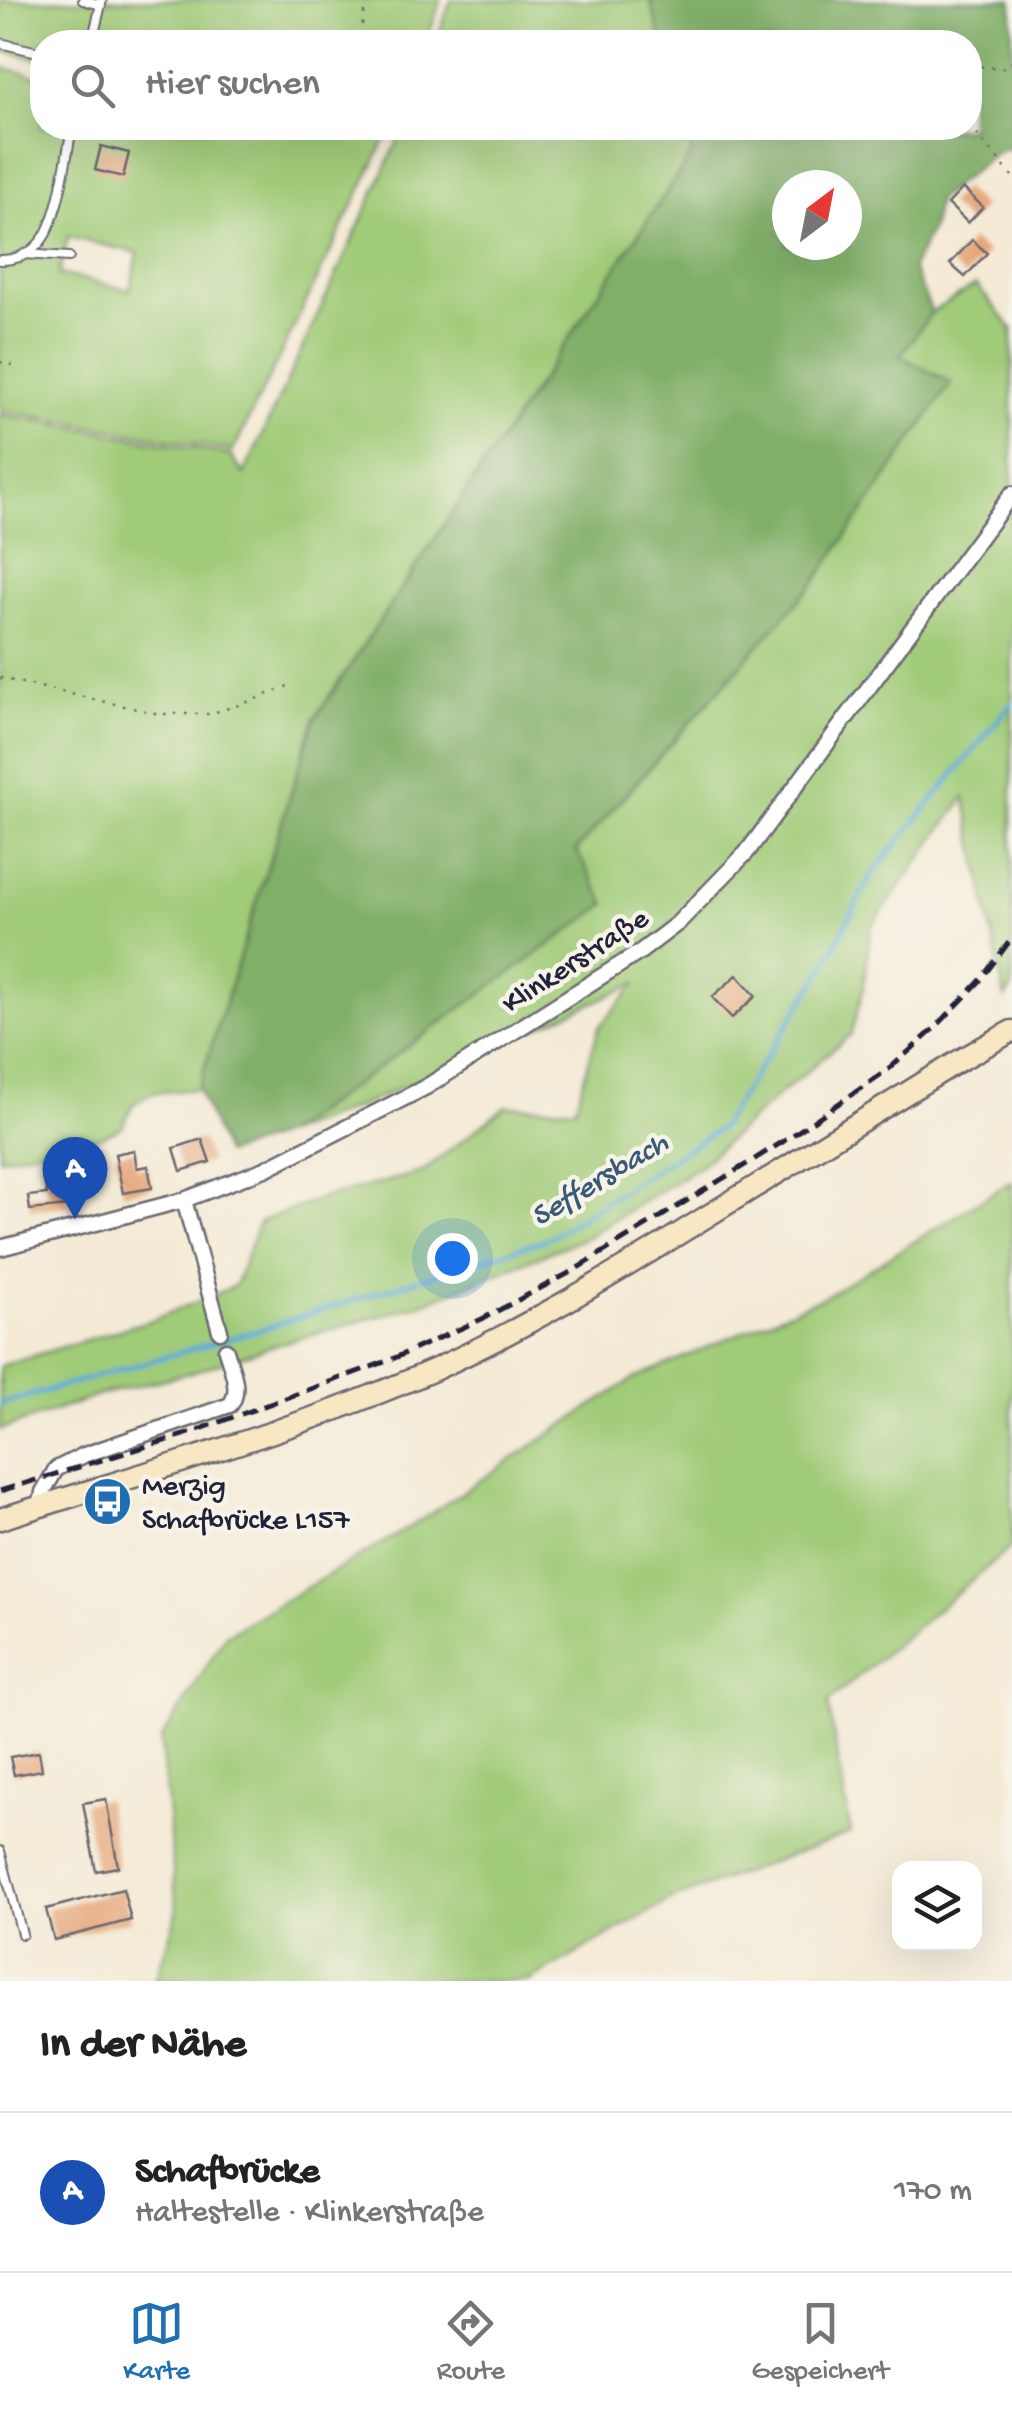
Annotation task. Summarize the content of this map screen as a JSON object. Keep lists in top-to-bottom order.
{
  "streets": {
    "street": ["Klinkerstraße"]
  },
  "water": ["Seffersbach"],
  "places": {
    "bus stop": ["Merzig Schafbrücke L157"]
  },
  "north": "top right",
  "page": {
    "search": "Hier suchen",
    "pins": "A",
    "heading": "In der Nähe",
    "list": [
      {
        "mark": "A",
        "name": "Schafbrücke",
        "note": "Haltestelle · Klinkerstraße",
        "value": "170 m"
      }
    ],
    "nav": ["Karte", "Route", "Gespeichert"]
  }
}
